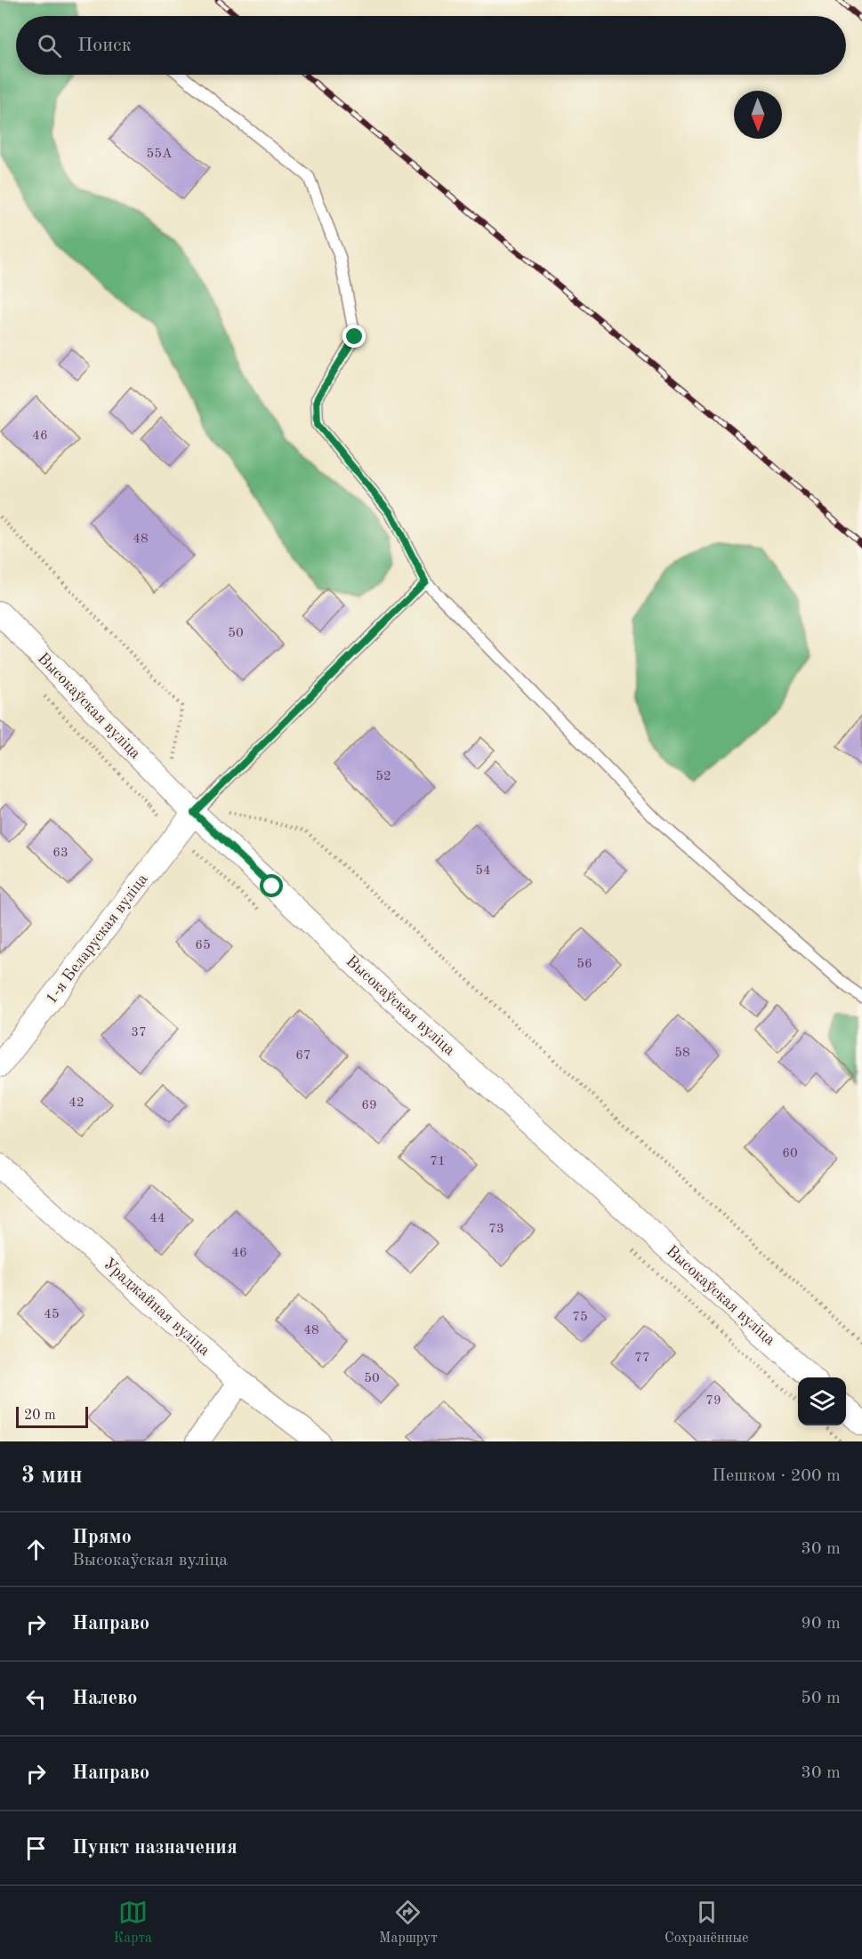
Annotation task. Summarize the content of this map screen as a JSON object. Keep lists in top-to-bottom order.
{
  "streets": {
    "street": ["Высокаўская вуліца", "1-я Беларуская вуліца", "Ураджайная вуліца"]
  },
  "crossings": [
    ["Высокаўская вуліца", "1-я Беларуская вуліца"]
  ],
  "house_numbers": [
    "55А",
    "46",
    "48",
    "50",
    "52",
    "63",
    "54",
    "65",
    "56",
    "37",
    "58",
    "67",
    "42",
    "69",
    "60",
    "71",
    "44",
    "73",
    "46",
    "45",
    "75",
    "48",
    "77",
    "50",
    "79"
  ],
  "scale_bar": "20 m",
  "north": "bottom",
  "page": {
    "search": "Поиск",
    "scale": "20 m",
    "heading": ["3 мин", "Пешком · 200 m"],
    "list": [
      ["Прямо", "Высокаўская вуліца", "30 m"],
      ["Направо", "90 m"],
      ["Налево", "50 m"],
      ["Направо", "30 m"],
      "Пункт назначения"
    ],
    "nav": ["Карта", "Маршрут", "Сохранённые"]
  }
}
